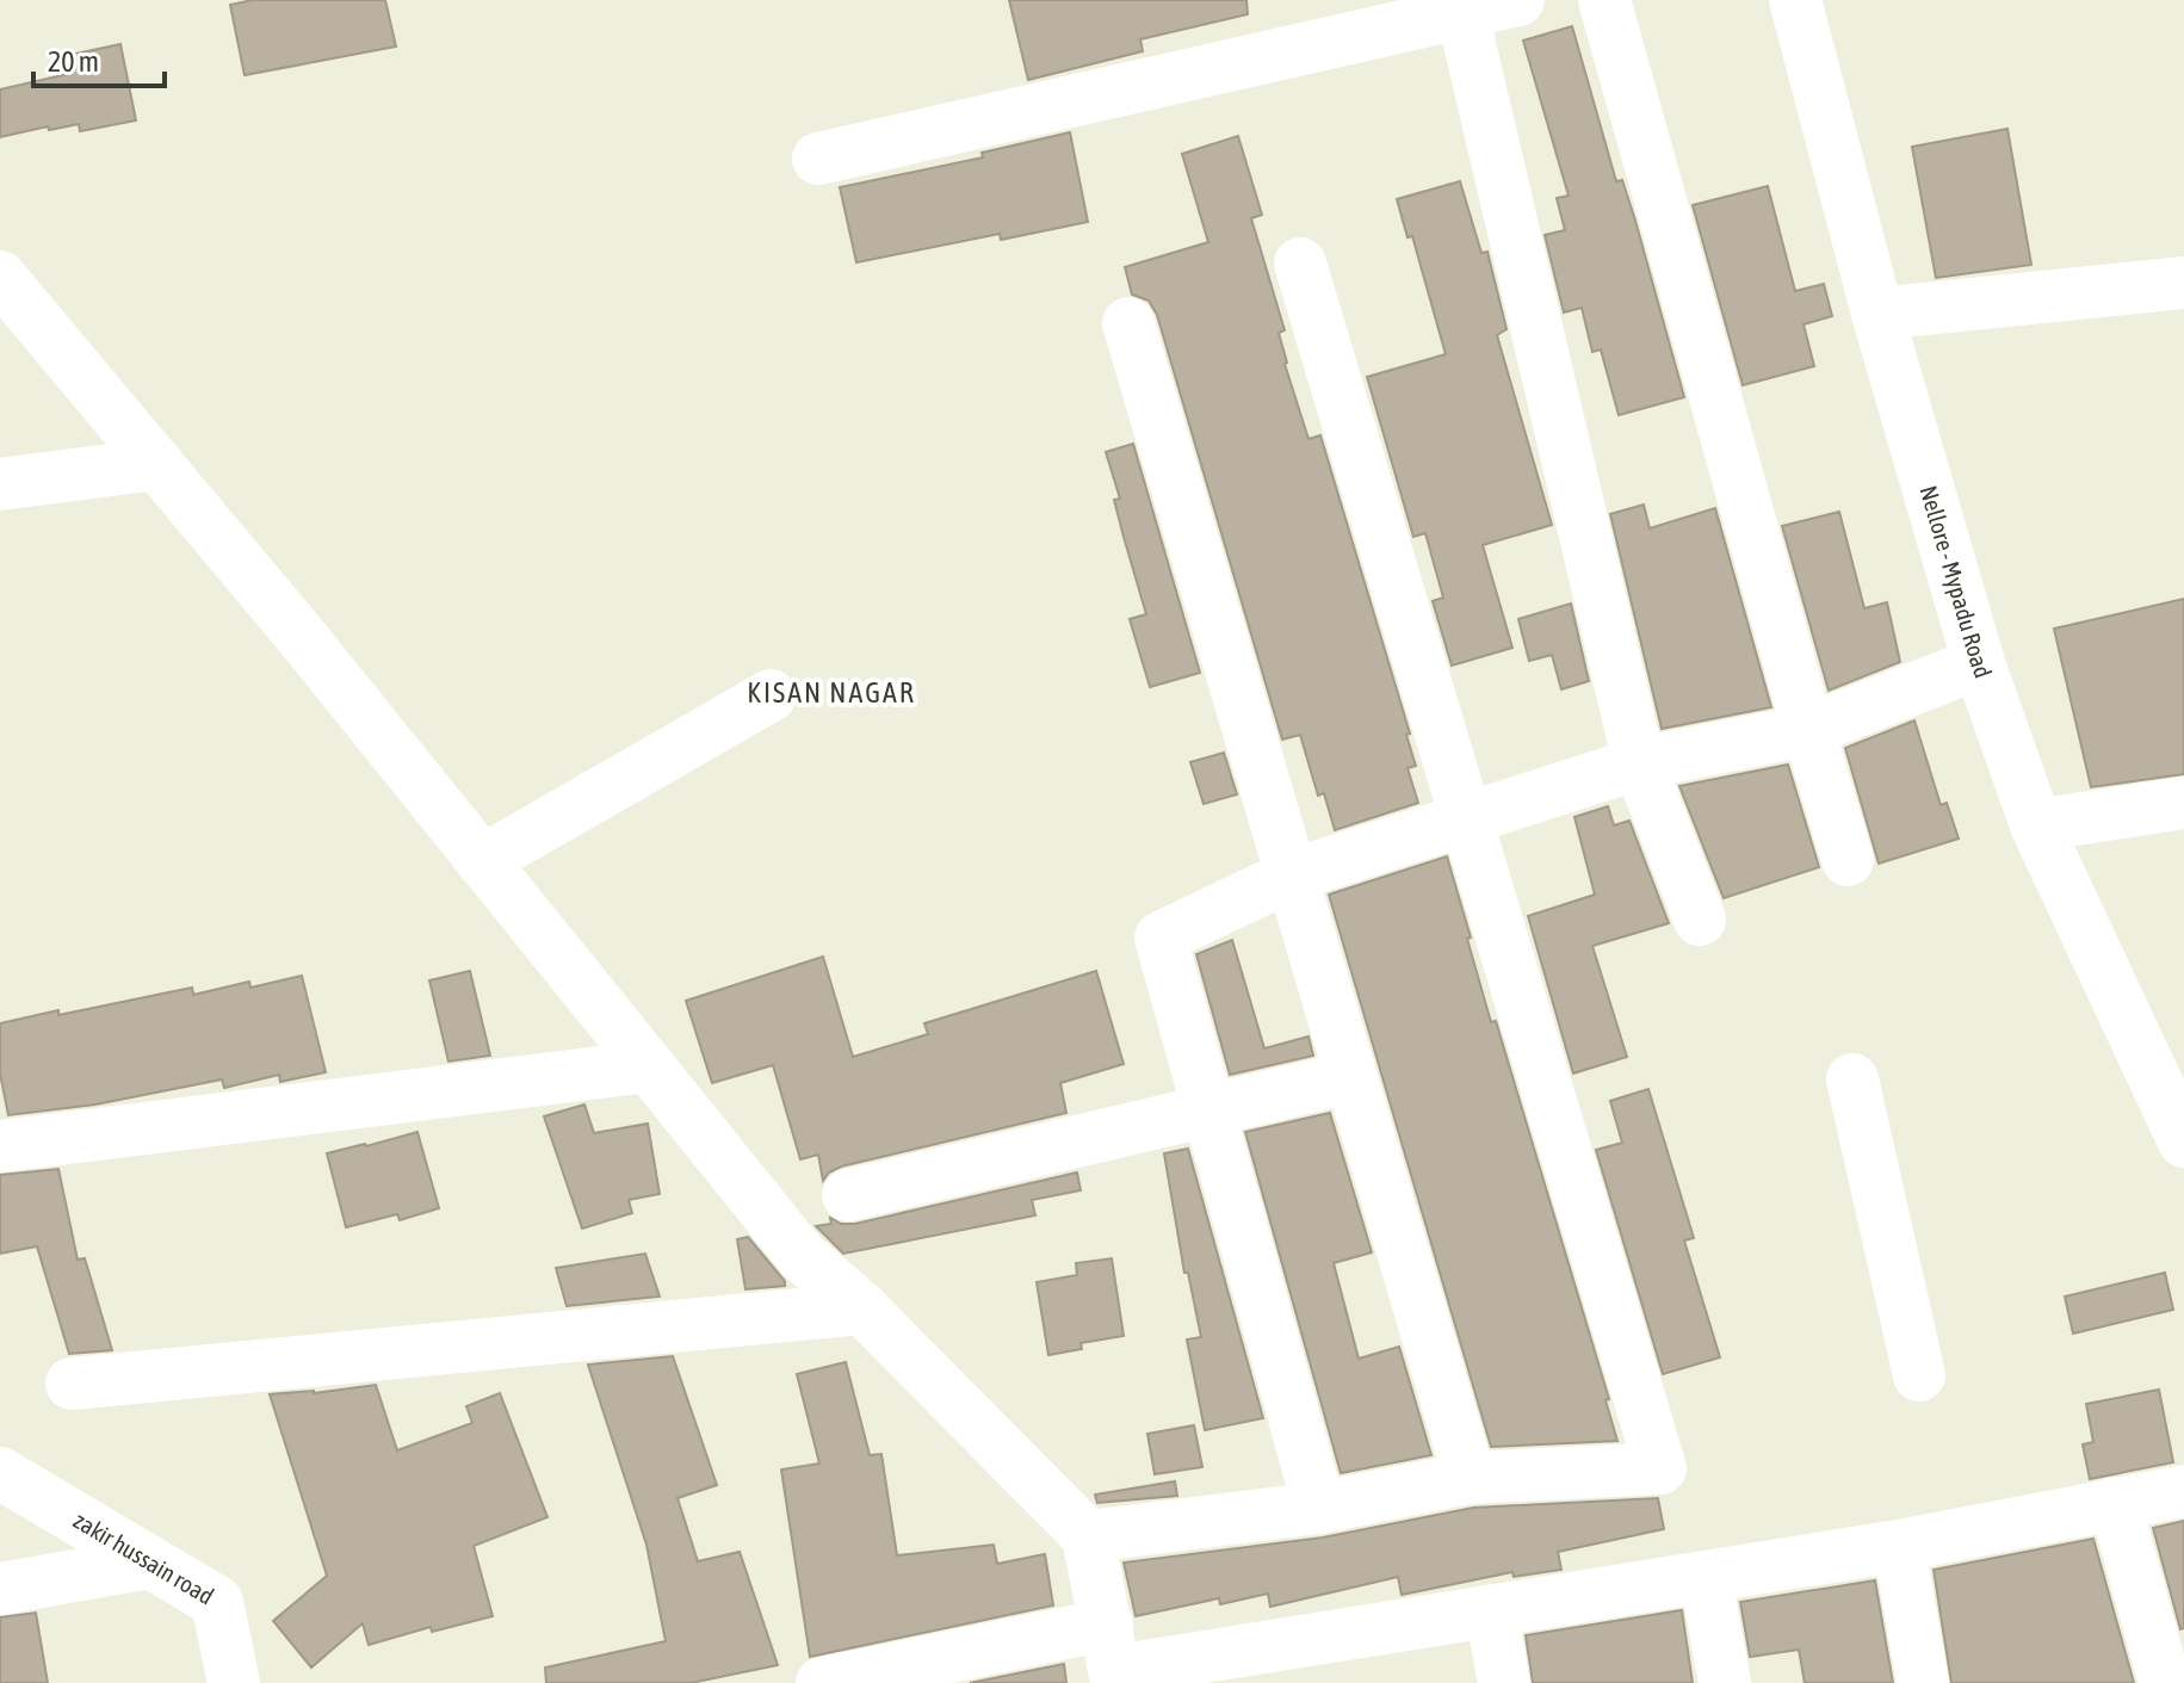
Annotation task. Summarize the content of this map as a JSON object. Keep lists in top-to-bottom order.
{
  "streets": {
    "street": ["Nellore - Mypadu Road", "zakir hussain road"]
  },
  "districts": ["KISAN NAGAR"],
  "scale_bar": "20 m"
}
